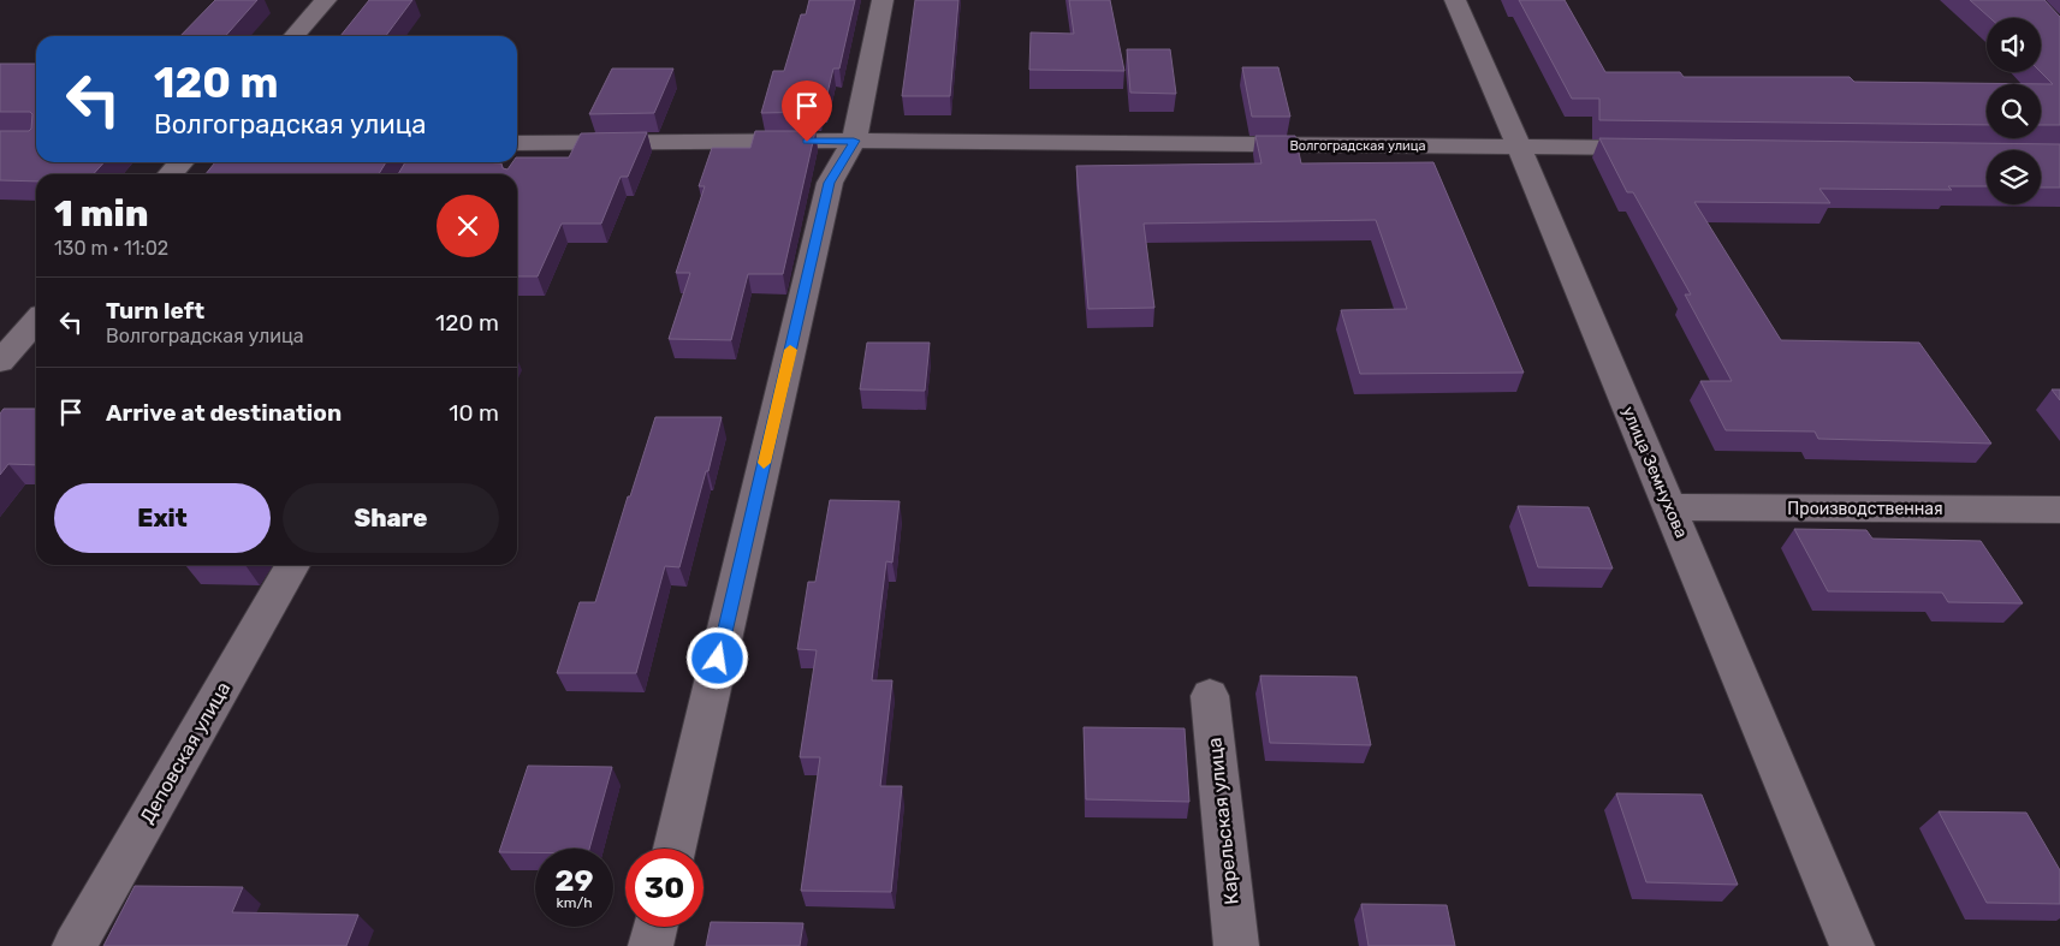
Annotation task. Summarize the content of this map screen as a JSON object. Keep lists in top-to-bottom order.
{
  "streets": {
    "street": [
      "Волгоградская улица",
      "улица Земнухова",
      "Производственная",
      "Деповская улица",
      "Карельская улица"
    ]
  },
  "crossings": [
    ["Волгоградская улица", "улица Земнухова"],
    ["улица Земнухова", "Производственная"]
  ],
  "page": {
    "turn": ["120 m", "Волгоградская улица"],
    "heading": ["1 min", "130 m · 11:02"],
    "list": [
      {
        "name": "Turn left",
        "note": "Волгоградская улица",
        "value": "120 m"
      },
      {
        "name": "Arrive at destination",
        "value": "10 m"
      }
    ],
    "buttons": ["Exit", "Share"],
    "speed": "29 km/h",
    "limit": "30"
  }
}
